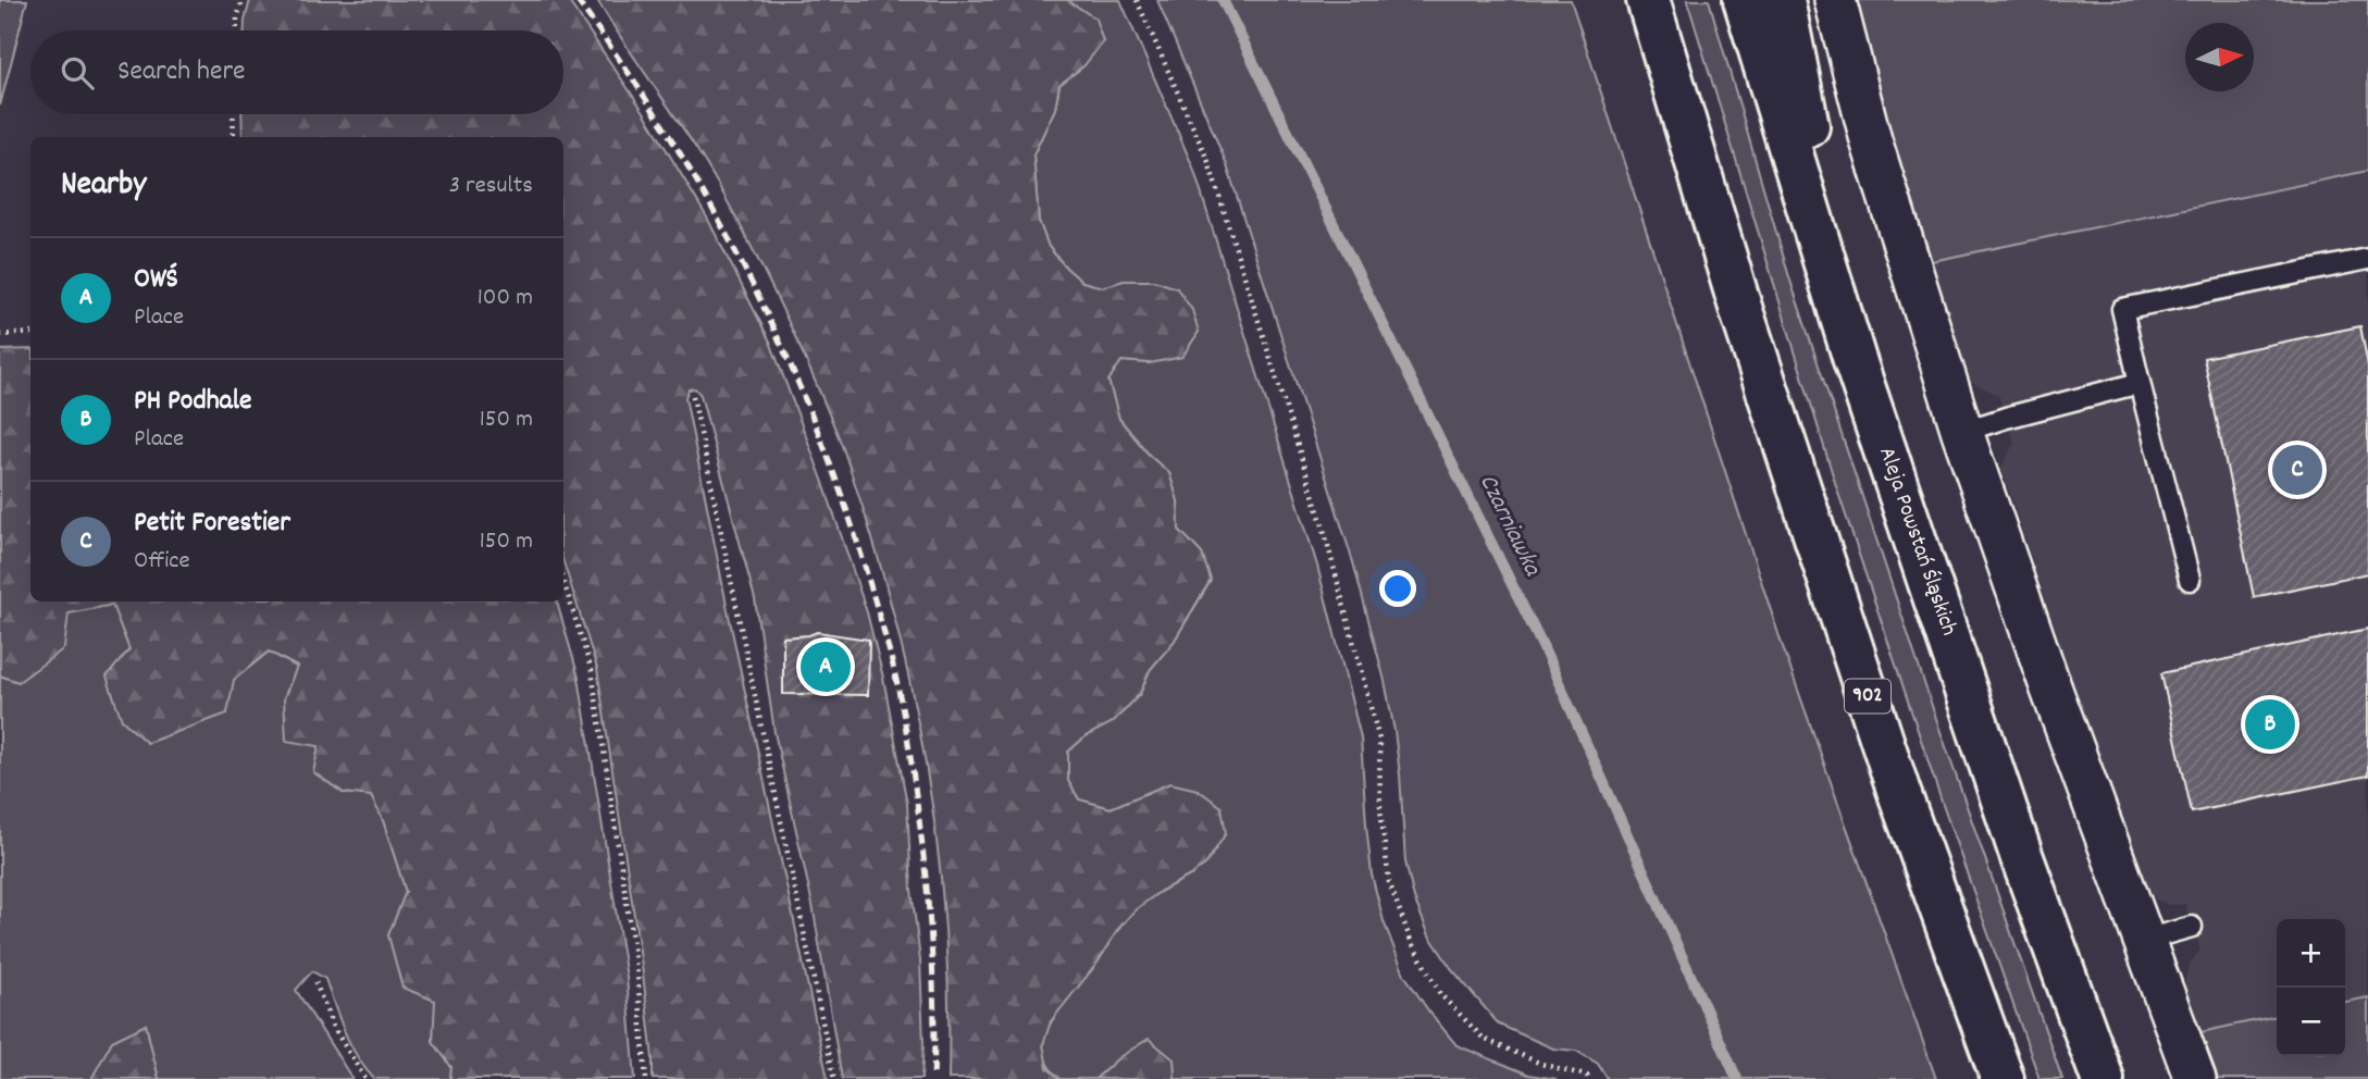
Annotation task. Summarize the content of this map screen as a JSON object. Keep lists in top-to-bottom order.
{
  "streets": {
    "main road": ["Aleja Powstań Śląskich", "902"]
  },
  "water": ["Czarniawka"],
  "north": "right",
  "page": {
    "search": "Search here",
    "heading": ["Nearby", "3 results"],
    "list": [
      {
        "mark": "A",
        "name": "OWŚ",
        "note": "Place",
        "value": "100 m"
      },
      {
        "mark": "B",
        "name": "PH Podhale",
        "note": "Place",
        "value": "150 m"
      },
      {
        "mark": "C",
        "name": "Petit Forestier",
        "note": "Office",
        "value": "150 m"
      }
    ],
    "pins": ["C", "A", "B"],
    "map_buttons": ["+", "−"]
  }
}
